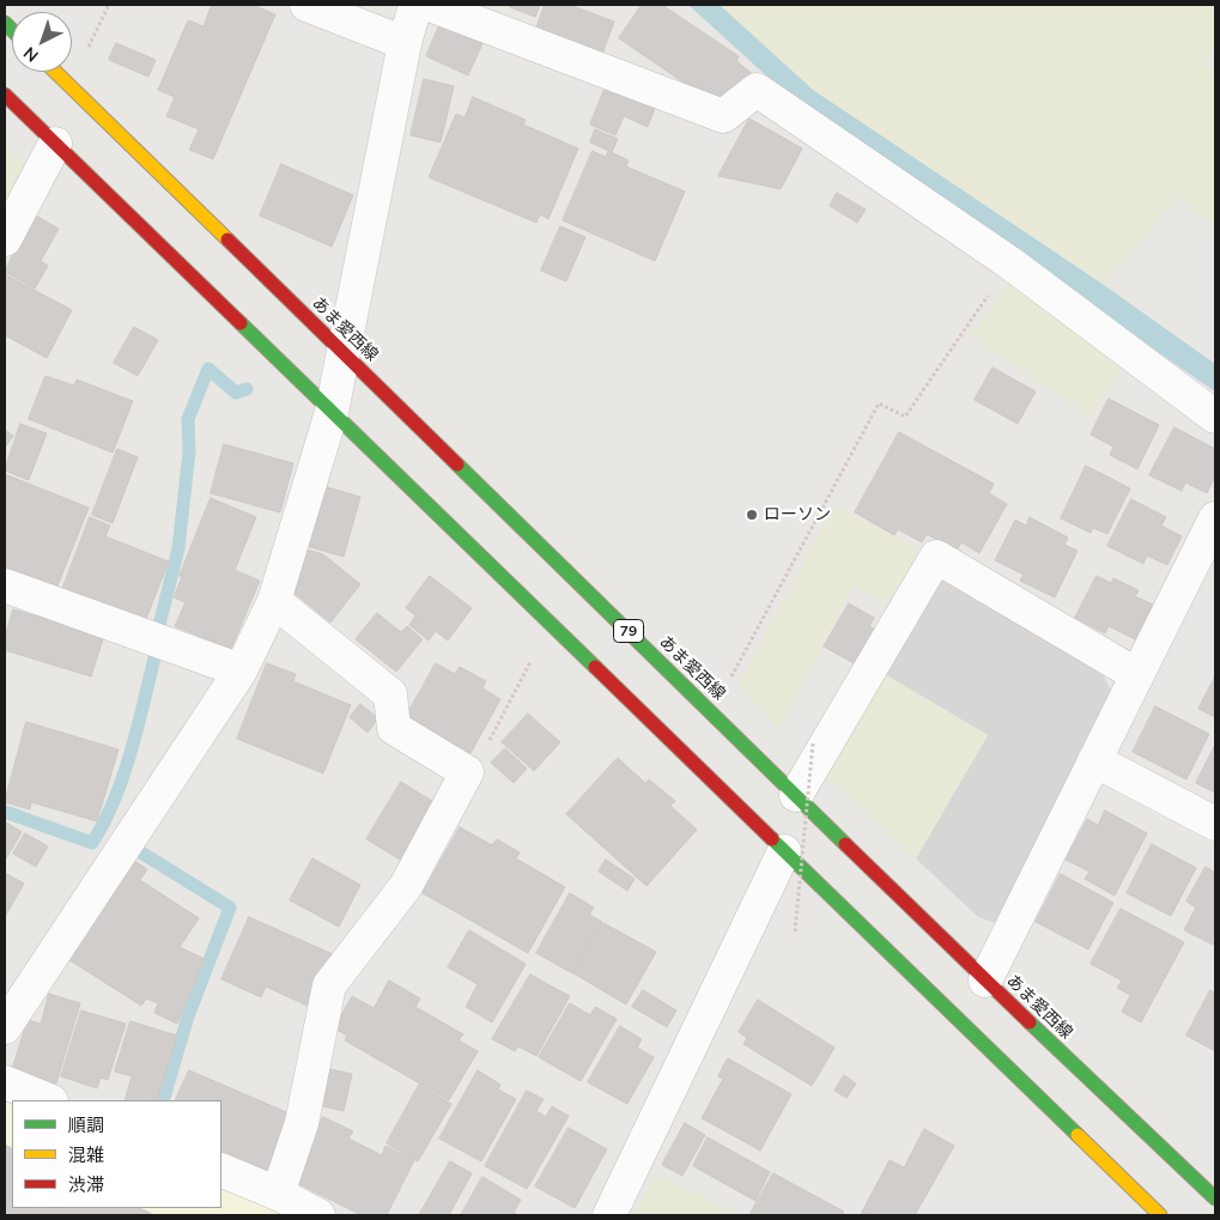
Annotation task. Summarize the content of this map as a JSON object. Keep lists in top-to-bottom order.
{
  "streets": {
    "main road": ["あま愛西線", "79"]
  },
  "places": ["ローソン"],
  "legend": ["順調", "混雑", "渋滞"],
  "north": "bottom left"
}
